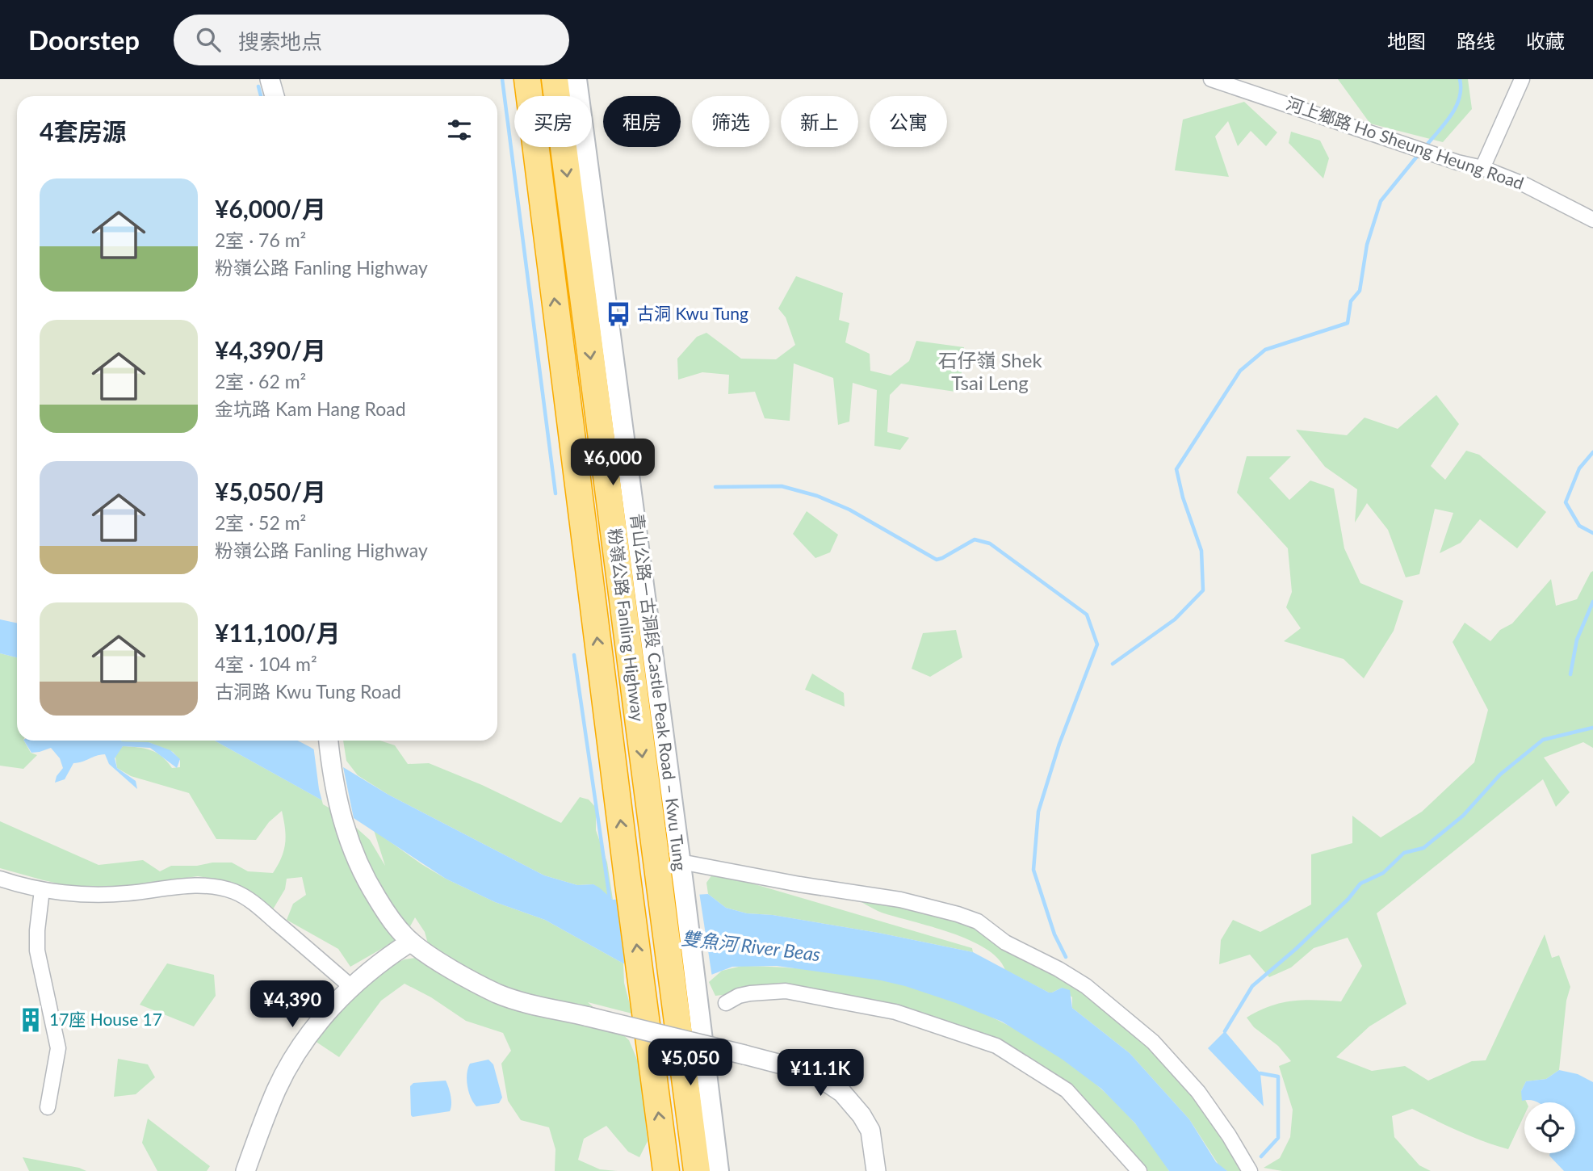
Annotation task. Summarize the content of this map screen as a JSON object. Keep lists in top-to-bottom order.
{
  "streets": {
    "highway": ["粉嶺公路 Fanling Highway"],
    "main road": ["青山公路－古洞段 Castle Peak Road – Kwu Tung"],
    "street": ["河上鄉路 Ho Sheung Heung Road"]
  },
  "crossings": [
    ["粉嶺公路 Fanling Highway", "青山公路－古洞段 Castle Peak Road – Kwu Tung"]
  ],
  "districts": ["石仔嶺 Shek Tsai Leng"],
  "water": ["雙魚河 River Beas"],
  "places": {
    "bus stop": ["古洞 Kwu Tung"],
    "building": ["17座 House 17"]
  },
  "page": {
    "header": "Doorstep",
    "search": "搜索地点",
    "nav": ["地图", "路线", "收藏"],
    "chip": [
      "买房",
      "租房",
      "筛选",
      "新上",
      "公寓"
    ],
    "heading": "4套房源",
    "list": [
      {
        "name": "¥6,000/月",
        "note": "2室 · 76 m² · 粉嶺公路 Fanling Highway"
      },
      {
        "name": "¥4,390/月",
        "note": "2室 · 62 m² · 金坑路 Kam Hang Road"
      },
      {
        "name": "¥5,050/月",
        "note": "2室 · 52 m² · 粉嶺公路 Fanling Highway"
      },
      {
        "name": "¥11,100/月",
        "note": "4室 · 104 m² · 古洞路 Kwu Tung Road"
      }
    ],
    "price": [
      "¥6,000",
      "¥4,390",
      "¥5,050",
      "¥11.1K"
    ]
  }
}
